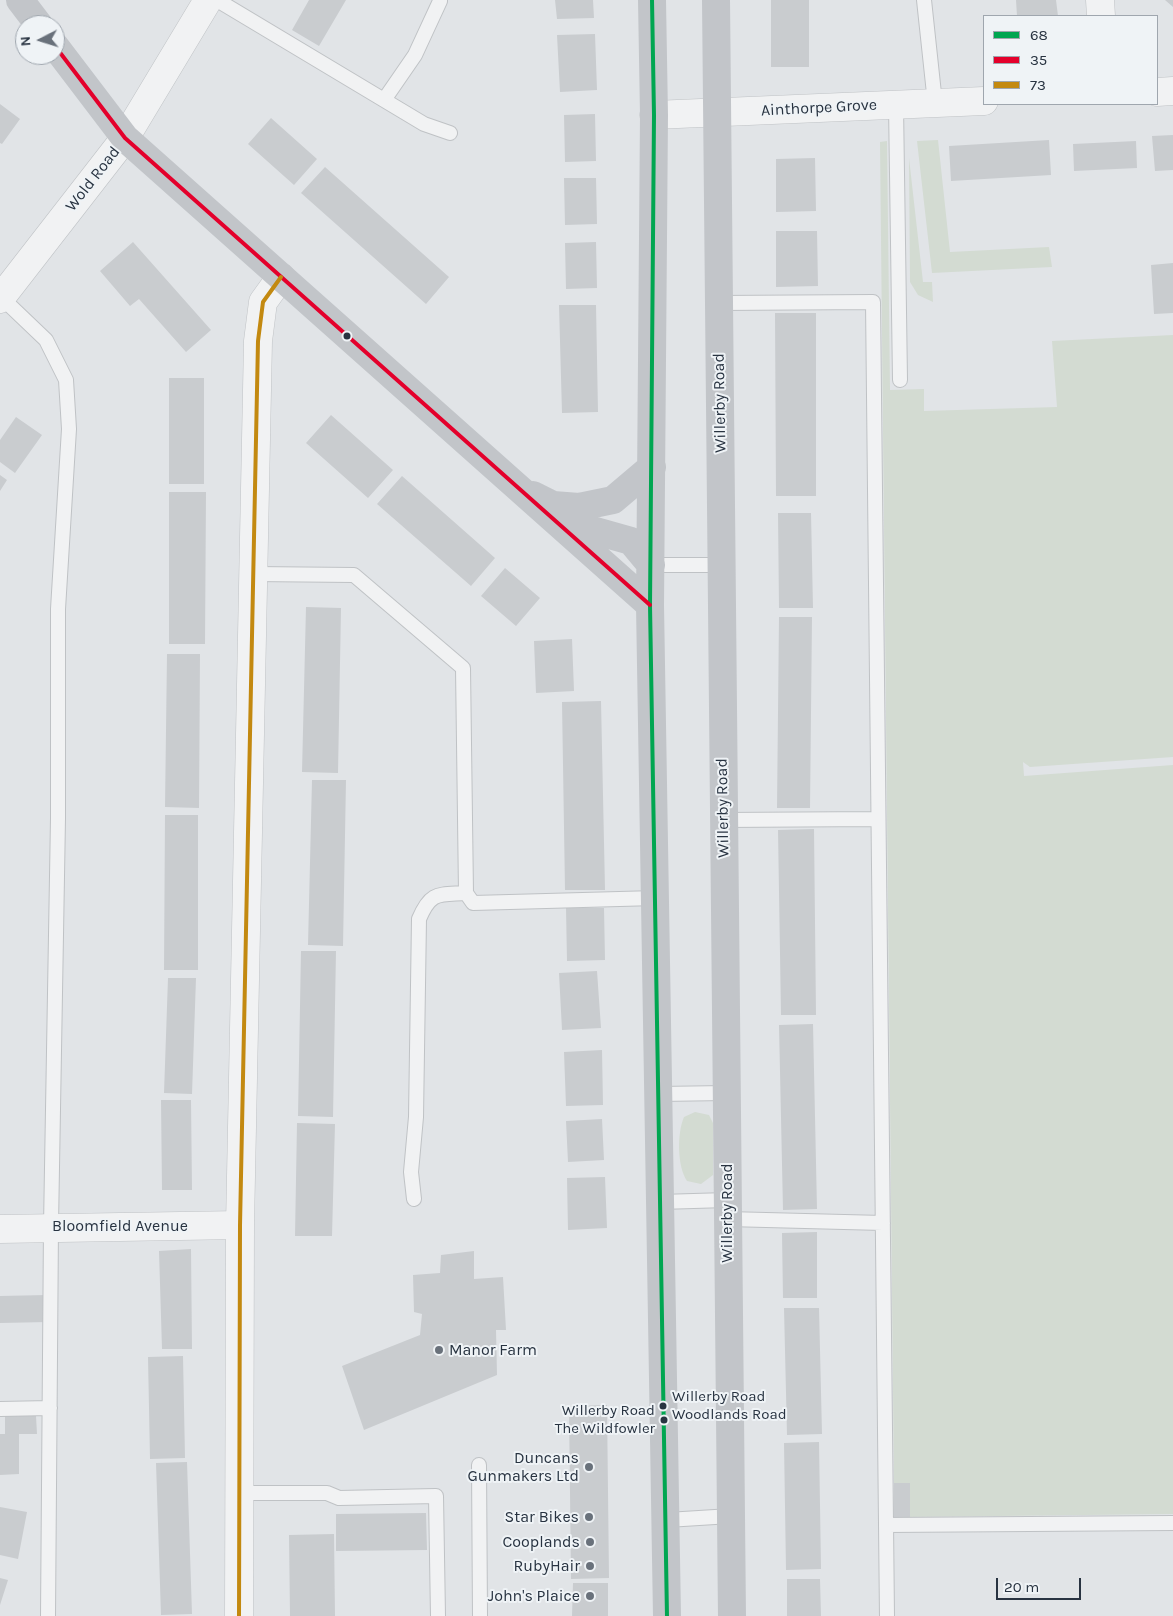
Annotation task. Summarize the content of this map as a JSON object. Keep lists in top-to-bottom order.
{
  "streets": {
    "street": [
      "Ainthorpe Grove",
      "Wold Road",
      "Willerby Road",
      "Bloomfield Avenue"
    ]
  },
  "crossings": [
    ["Ainthorpe Grove", "Willerby Road"]
  ],
  "places": [
    "Manor Farm",
    "Willerby Road Woodlands Road",
    "Willerby Road The Wildfowler",
    "Duncans Gunmakers Ltd",
    "Star Bikes",
    "Cooplands",
    "RubyHair",
    "John's Plaice"
  ],
  "lines": ["transit line 68", "transit line 35", "transit line 73"],
  "legend": ["68", "35", "73"],
  "scale_bar": "20 m",
  "north": "left"
}
